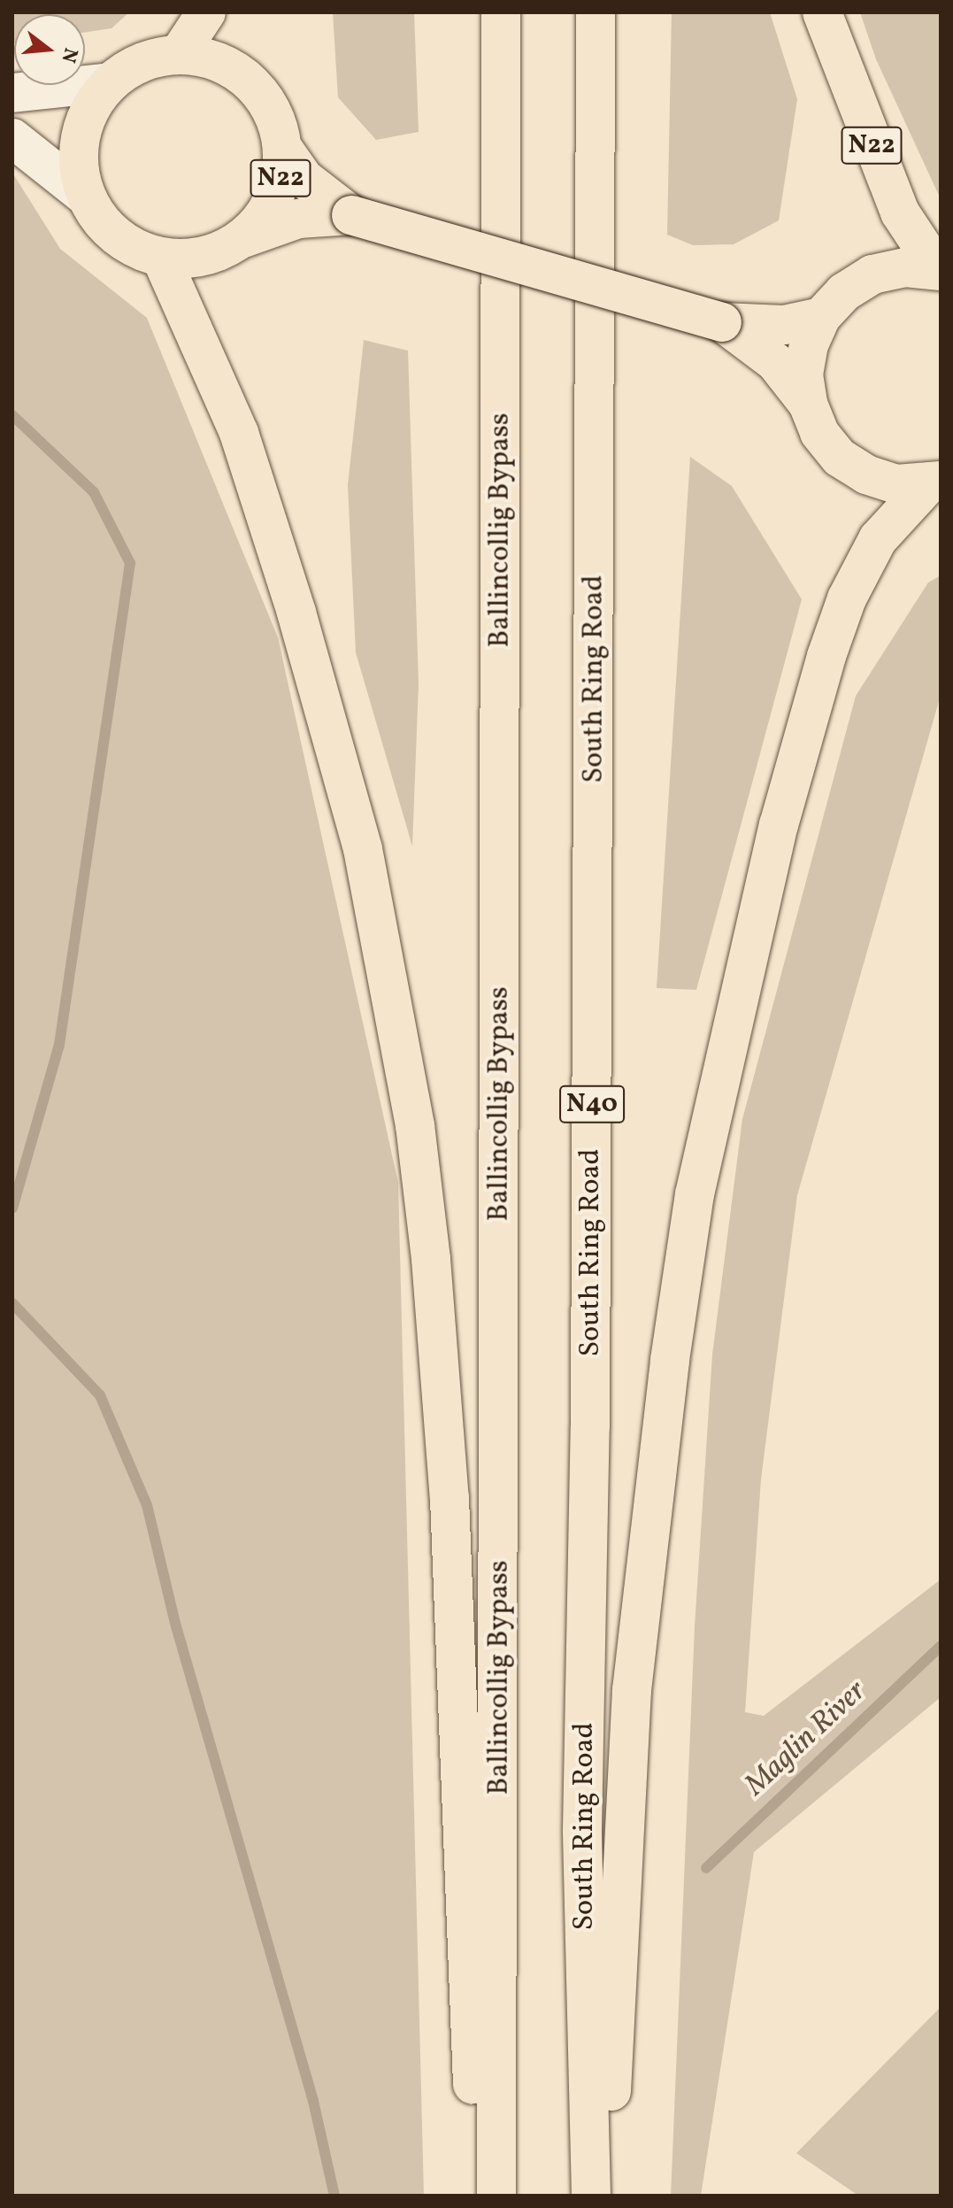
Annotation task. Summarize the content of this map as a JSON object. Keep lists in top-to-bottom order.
{
  "streets": {
    "highway": [
      "N22",
      "Ballincollig Bypass",
      "South Ring Road",
      "N40"
    ]
  },
  "water": ["Maglin River"],
  "north": "right"
}
